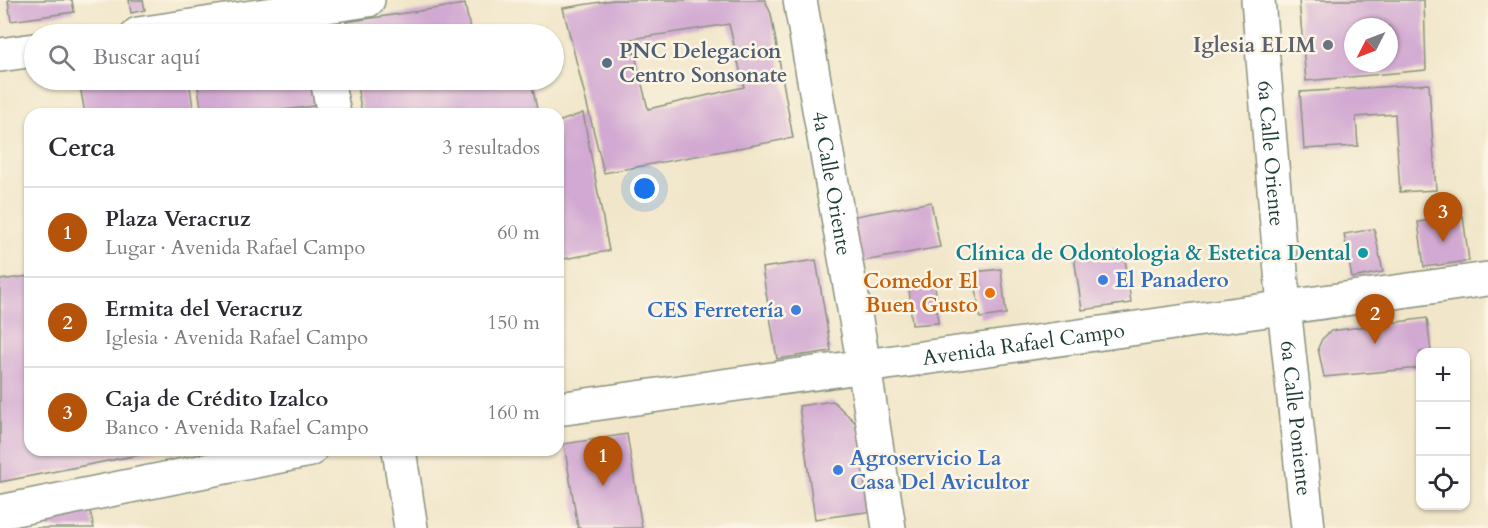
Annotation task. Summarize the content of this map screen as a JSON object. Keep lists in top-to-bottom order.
{
  "streets": {
    "street": [
      "6a Calle Oriente",
      "4a Calle Oriente",
      "Avenida Rafael Campo",
      "6a Calle Poniente"
    ]
  },
  "crossings": [
    ["6a Calle Oriente", "Avenida Rafael Campo"],
    ["6a Calle Oriente", "6a Calle Poniente"],
    ["4a Calle Oriente", "Avenida Rafael Campo"],
    ["Avenida Rafael Campo", "6a Calle Poniente"]
  ],
  "places": [
    "Iglesia ELIM",
    "PNC Delegacion Centro Sonsonate",
    "Clínica de Odontologia & Estetica Dental",
    "El Panadero",
    "Comedor El Buen Gusto",
    "CES Ferretería",
    "Agroservicio La Casa Del Avicultor"
  ],
  "north": "bottom left",
  "page": {
    "search": "Buscar aquí",
    "heading": ["Cerca", "3 resultados"],
    "list": [
      {
        "mark": "1",
        "name": "Plaza Veracruz",
        "note": "Lugar · Avenida Rafael Campo",
        "value": "60 m"
      },
      {
        "mark": "2",
        "name": "Ermita del Veracruz",
        "note": "Iglesia · Avenida Rafael Campo",
        "value": "150 m"
      },
      {
        "mark": "3",
        "name": "Caja de Crédito Izalco",
        "note": "Banco · Avenida Rafael Campo",
        "value": "160 m"
      }
    ],
    "pins": ["3", "2", "1"],
    "map_buttons": ["+", "−"]
  }
}
